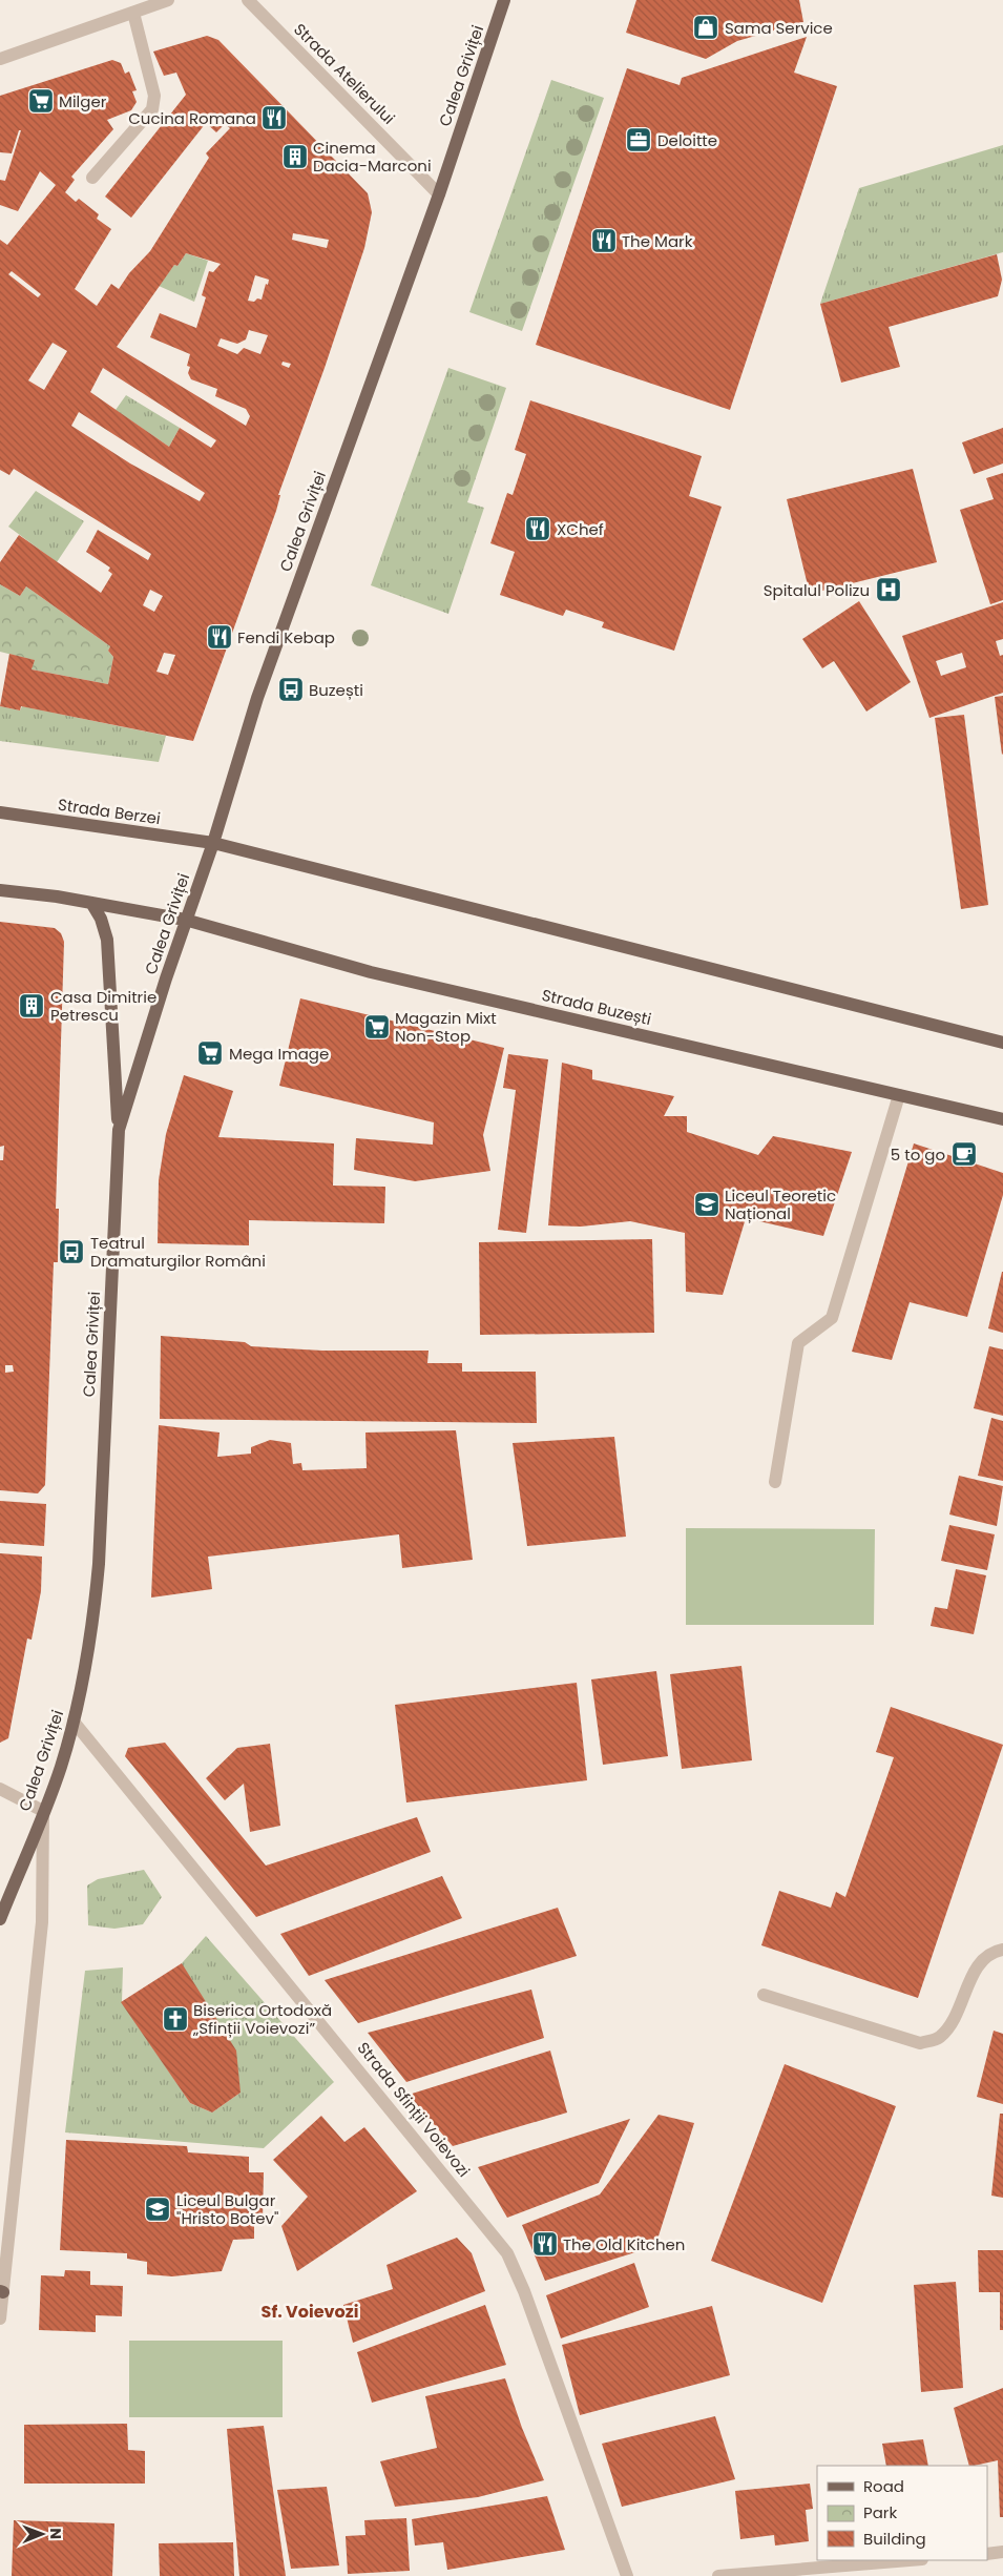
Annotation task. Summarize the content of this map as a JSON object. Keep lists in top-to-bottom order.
{
  "streets": {
    "main road": ["Calea Griviței", "Strada Berzei", "Strada Buzești"],
    "street": ["Strada Atelierului", "Strada Sfinții Voievozi"]
  },
  "crossings": [
    ["Strada Atelierului", "Calea Griviței"],
    ["Calea Griviței", "Strada Berzei"],
    ["Calea Griviței", "Strada Buzești"],
    ["Calea Griviței", "Strada Sfinții Voievozi"]
  ],
  "districts": ["Sf. Voievozi"],
  "places": {
    "shop": ["Sama Service"],
    "supermarket": ["Milger", "Magazin Mixt Non-Stop", "Mega Image"],
    "restaurant": [
      "Cucina Romana",
      "The Mark",
      "XChef",
      "Fendi Kebap",
      "The Old Kitchen"
    ],
    "office": ["Deloitte"],
    "building": ["Cinema Dacia-Marconi", "Casa Dimitrie Petrescu"],
    "hospital": ["Spitalul Polizu"],
    "bus stop": ["Buzești", "Teatrul Dramaturgilor Români"],
    "cafe": ["5 to go"],
    "school or university": ["Liceul Teoretic Național", "Liceul Bulgar \"Hristo Botev\""],
    "church": ["Biserica Ortodoxă „Sfinții Voievozi”"]
  },
  "legend": ["Road", "Park", "Building"],
  "north": "right"
}
